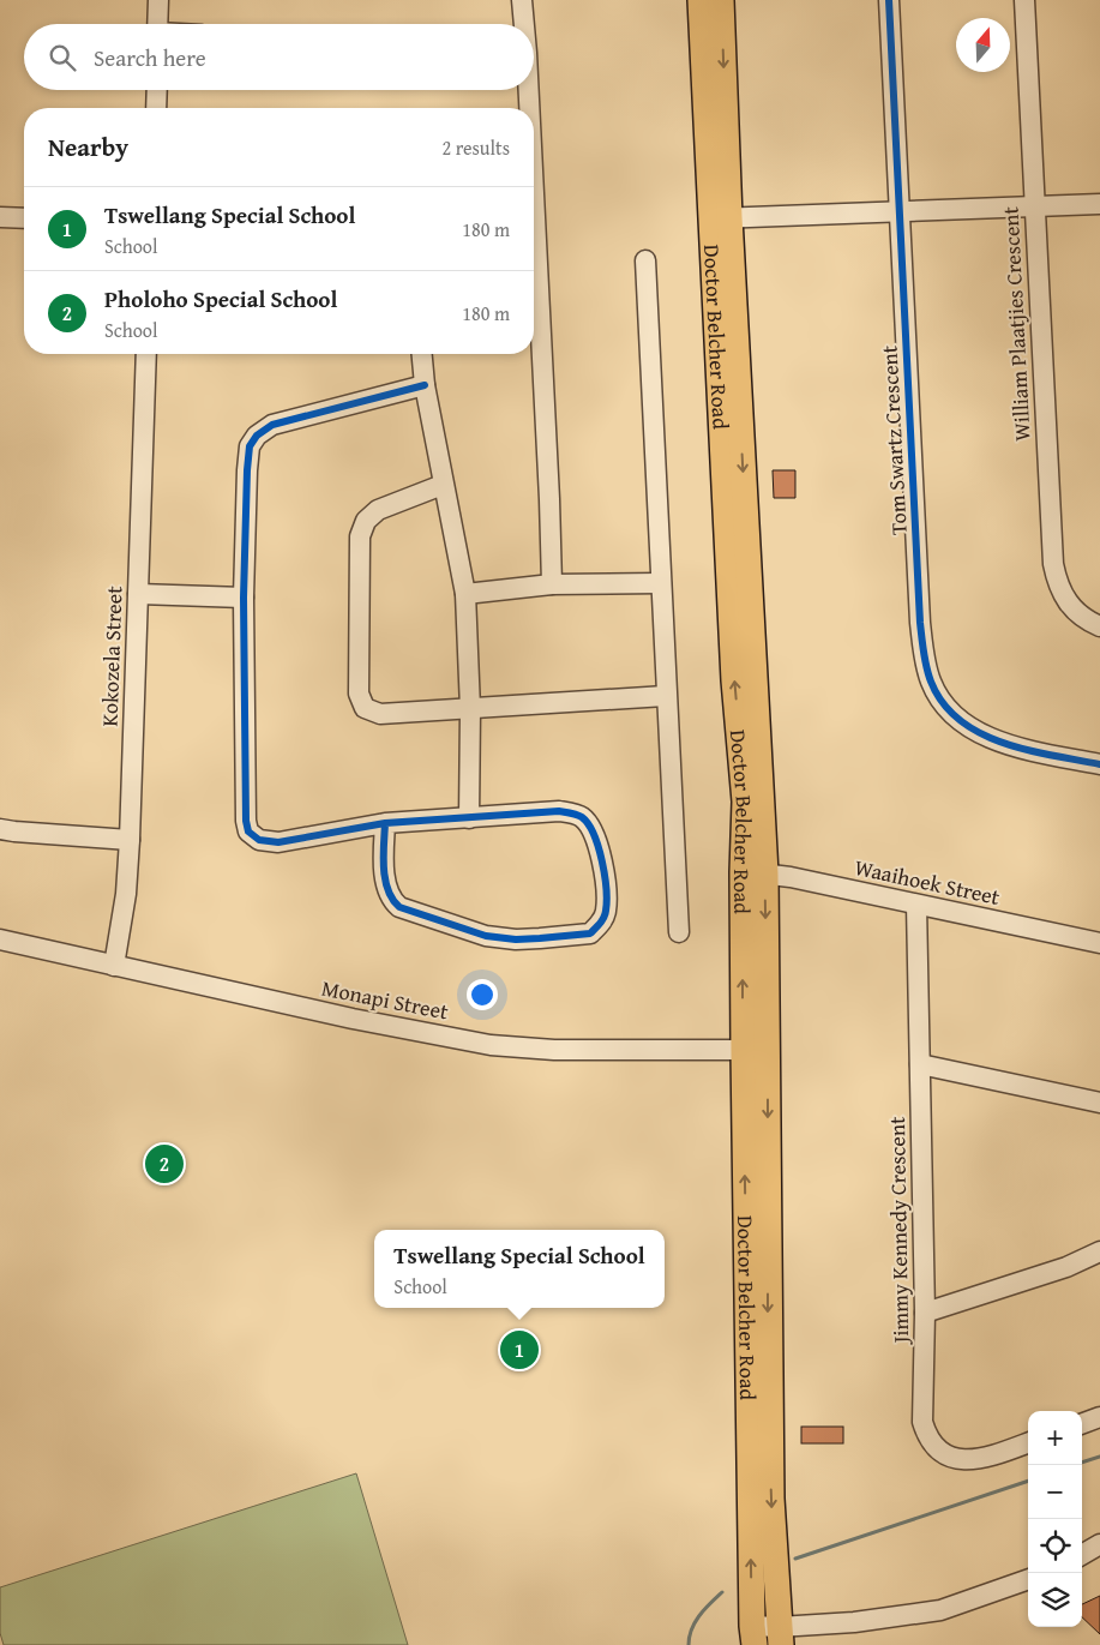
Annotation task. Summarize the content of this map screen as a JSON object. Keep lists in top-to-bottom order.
{
  "streets": {
    "main road": ["Doctor Belcher Road"],
    "street": [
      "William Plaatjies Crescent",
      "Tom Swartz Crescent",
      "Kokozela Street",
      "Waaihoek Street",
      "Monapi Street",
      "Jimmy Kennedy Crescent"
    ]
  },
  "crossings": [
    ["Doctor Belcher Road", "Waaihoek Street"],
    ["Doctor Belcher Road", "Monapi Street"],
    ["Kokozela Street", "Monapi Street"],
    ["Waaihoek Street", "Jimmy Kennedy Crescent"]
  ],
  "north": "top",
  "page": {
    "search": "Search here",
    "heading": ["Nearby", "2 results"],
    "list": [
      {
        "mark": "1",
        "name": "Tswellang Special School",
        "note": "School",
        "value": "180 m"
      },
      {
        "mark": "2",
        "name": "Pholoho Special School",
        "note": "School",
        "value": "180 m"
      }
    ],
    "pins": ["2", "1"],
    "popup": ["Tswellang Special School", "School"],
    "map_buttons": ["+", "−"]
  }
}
